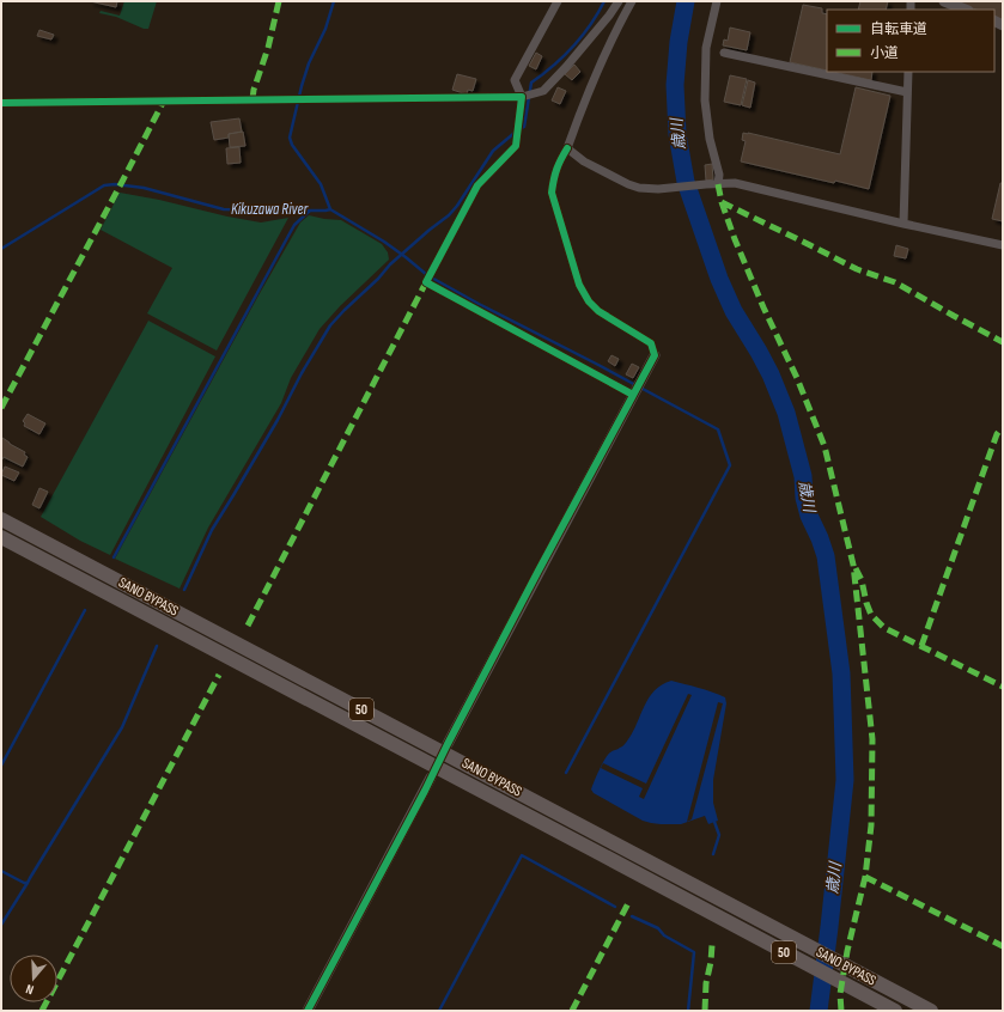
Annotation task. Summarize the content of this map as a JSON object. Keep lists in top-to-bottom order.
{
  "streets": {
    "highway": ["SANO BYPASS", "50"]
  },
  "water": ["歳川", "Kikuzawa River"],
  "legend": ["自転車道", "小道"],
  "north": "bottom"
}
